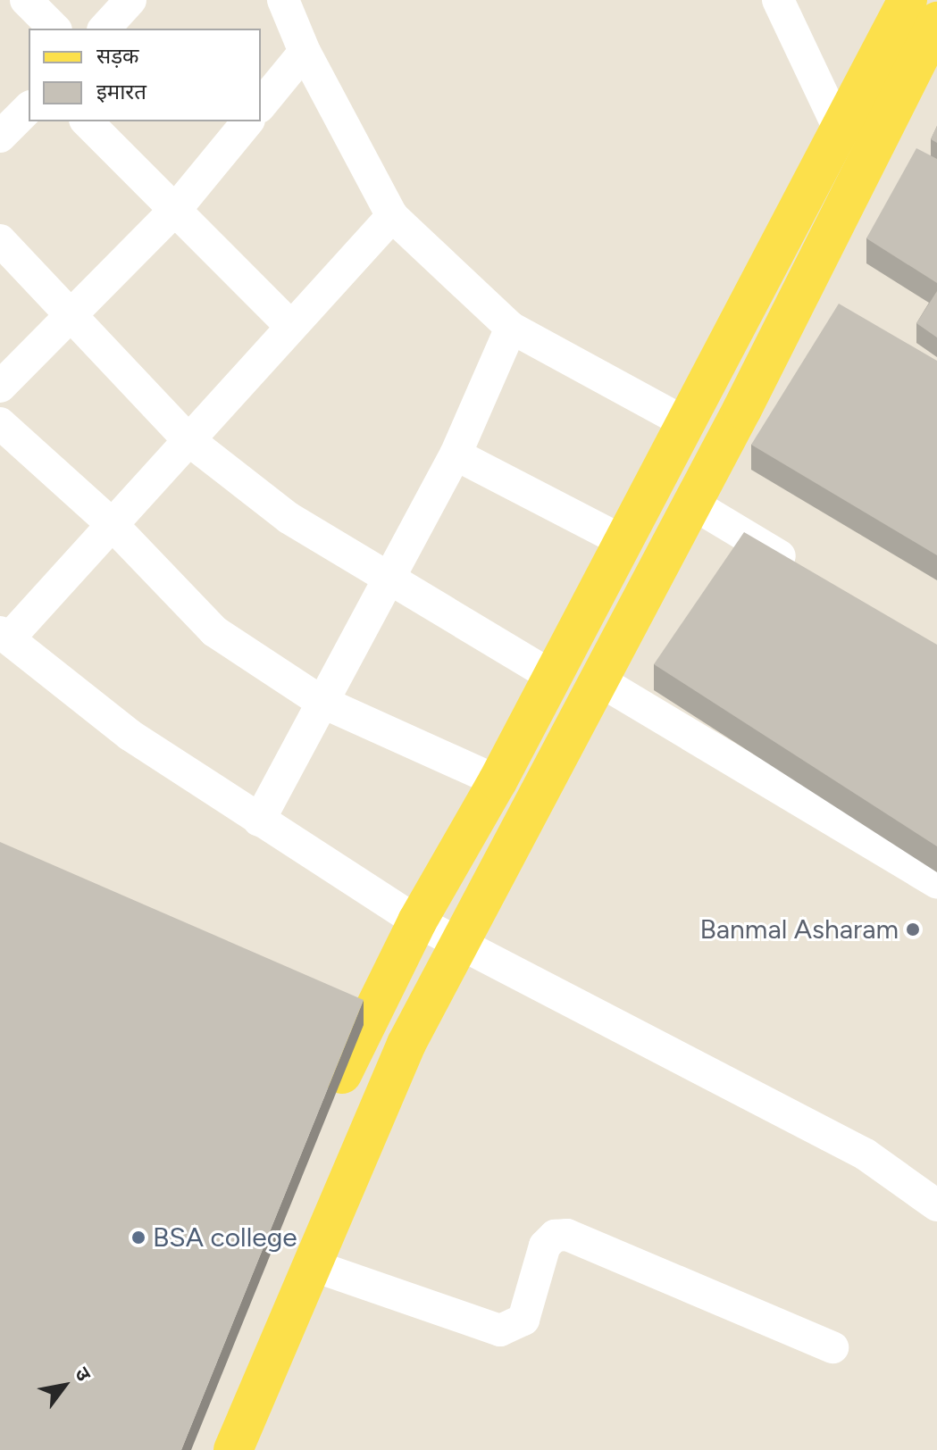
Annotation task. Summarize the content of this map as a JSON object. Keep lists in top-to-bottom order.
{
  "places": ["Banmal Asharam", "BSA college"],
  "legend": ["सड़क", "इमारत"],
  "north": "top right"
}
